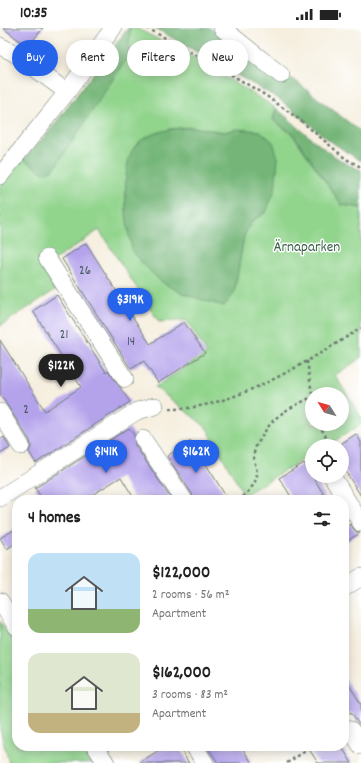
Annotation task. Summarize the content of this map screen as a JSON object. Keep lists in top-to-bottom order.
{
  "parks": ["Ärnaparken"],
  "house_numbers": [
    "26",
    "21",
    "14",
    "2"
  ],
  "north": "top left",
  "page": {
    "status": "10:35",
    "chip": [
      "Buy",
      "Rent",
      "Filters",
      "New"
    ],
    "price": [
      "$319K",
      "$122K",
      "$141K",
      "$162K"
    ],
    "heading": "4 homes",
    "list": [
      {
        "name": "$122,000",
        "note": "2 rooms · 56 m² · Apartment"
      },
      {
        "name": "$162,000",
        "note": "3 rooms · 83 m² · Apartment"
      }
    ]
  }
}
